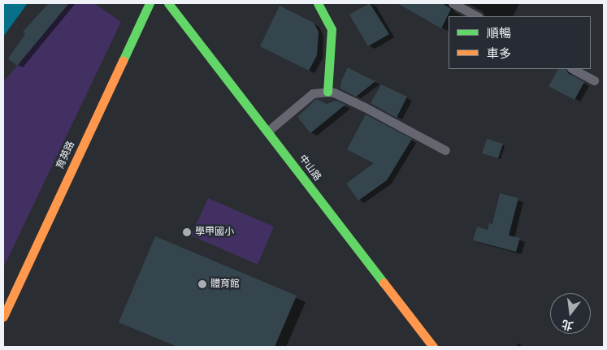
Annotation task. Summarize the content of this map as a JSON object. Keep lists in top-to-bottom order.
{
  "streets": {
    "street": ["育英路", "中山路"]
  },
  "places": ["學甲國小", "體育館"],
  "legend": ["順暢", "車多"],
  "north": "bottom"
}
